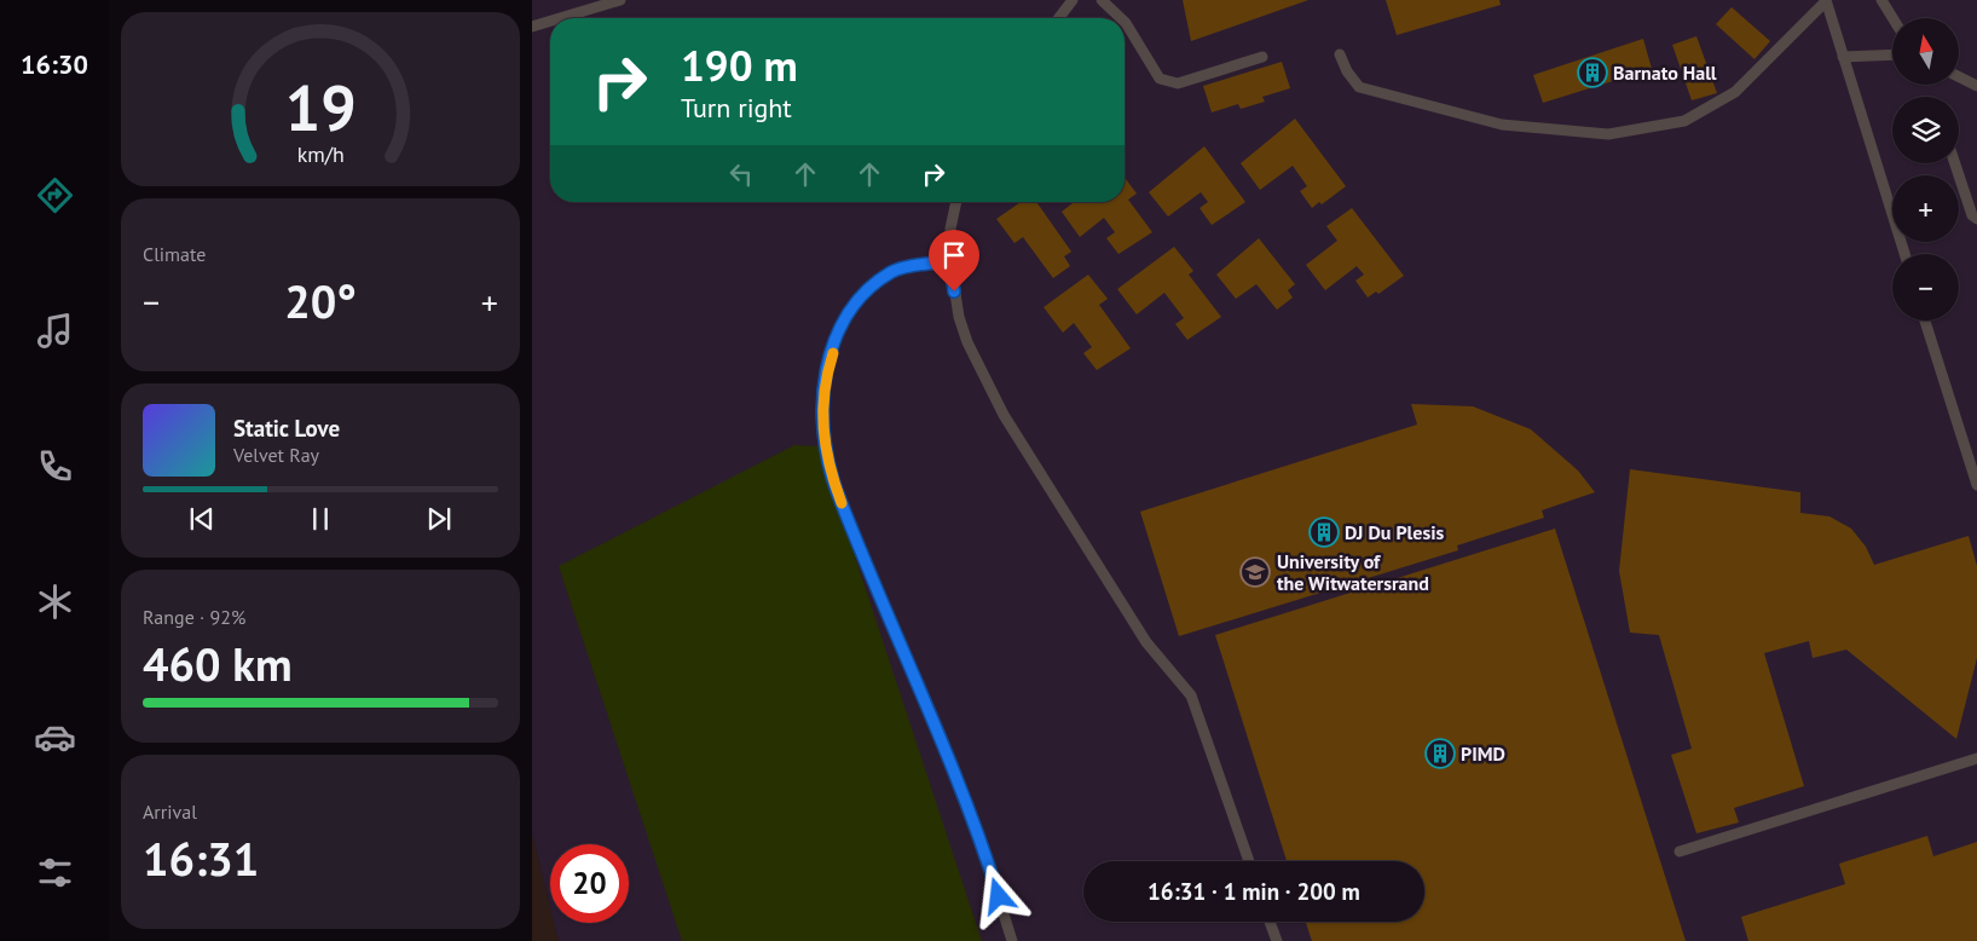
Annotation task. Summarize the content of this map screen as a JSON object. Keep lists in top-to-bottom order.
{
  "places": {
    "building": ["Barnato Hall", "DJ Du Plesis", "PIMD"],
    "school or university": ["University of the Witwatersrand"]
  },
  "north": "top",
  "page": {
    "tabs": "16:30",
    "map_buttons": ["+", "−"],
    "turn": ["190 m", "Turn right"],
    "tile": [
      "Climate",
      ["Range · 92%", "460 km"],
      ["Arrival", "16:31"]
    ],
    "heat": ["−", "20°", "+"],
    "song": ["Static Love", "Velvet Ray"],
    "limit": "20",
    "trip": "16:31 · 1 min · 200 m",
    "gauge": ["19", "km/h"]
  }
}
